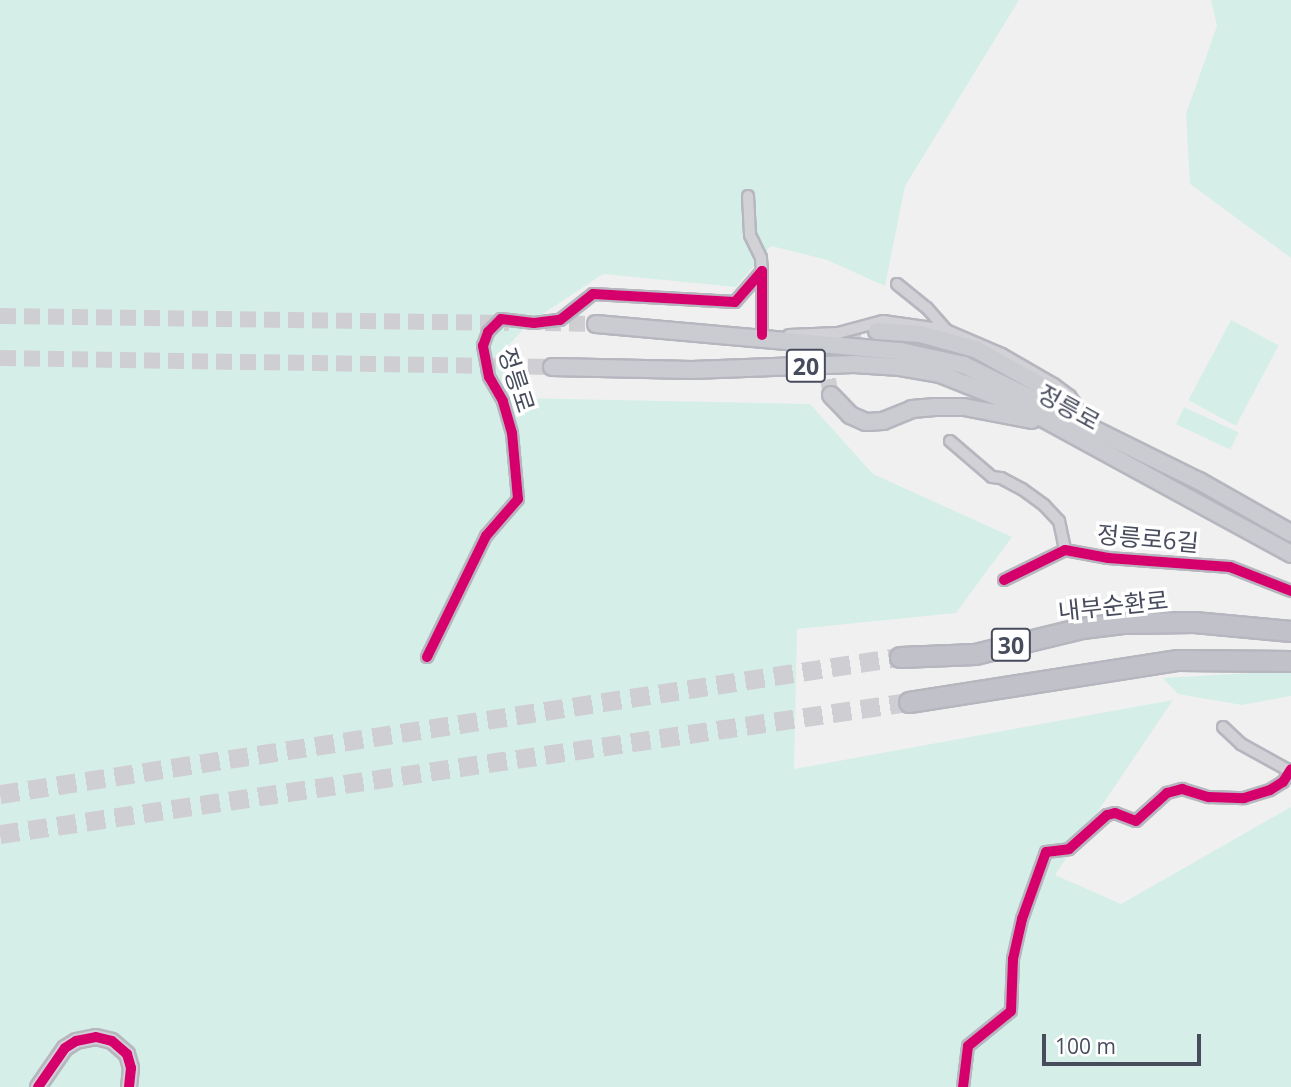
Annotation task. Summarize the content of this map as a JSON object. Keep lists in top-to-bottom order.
{
  "streets": {
    "highway": ["내부순환로", "30"],
    "main road": ["20", "정릉로"],
    "street": ["정릉로6길"]
  },
  "scale_bar": "100 m"
}
